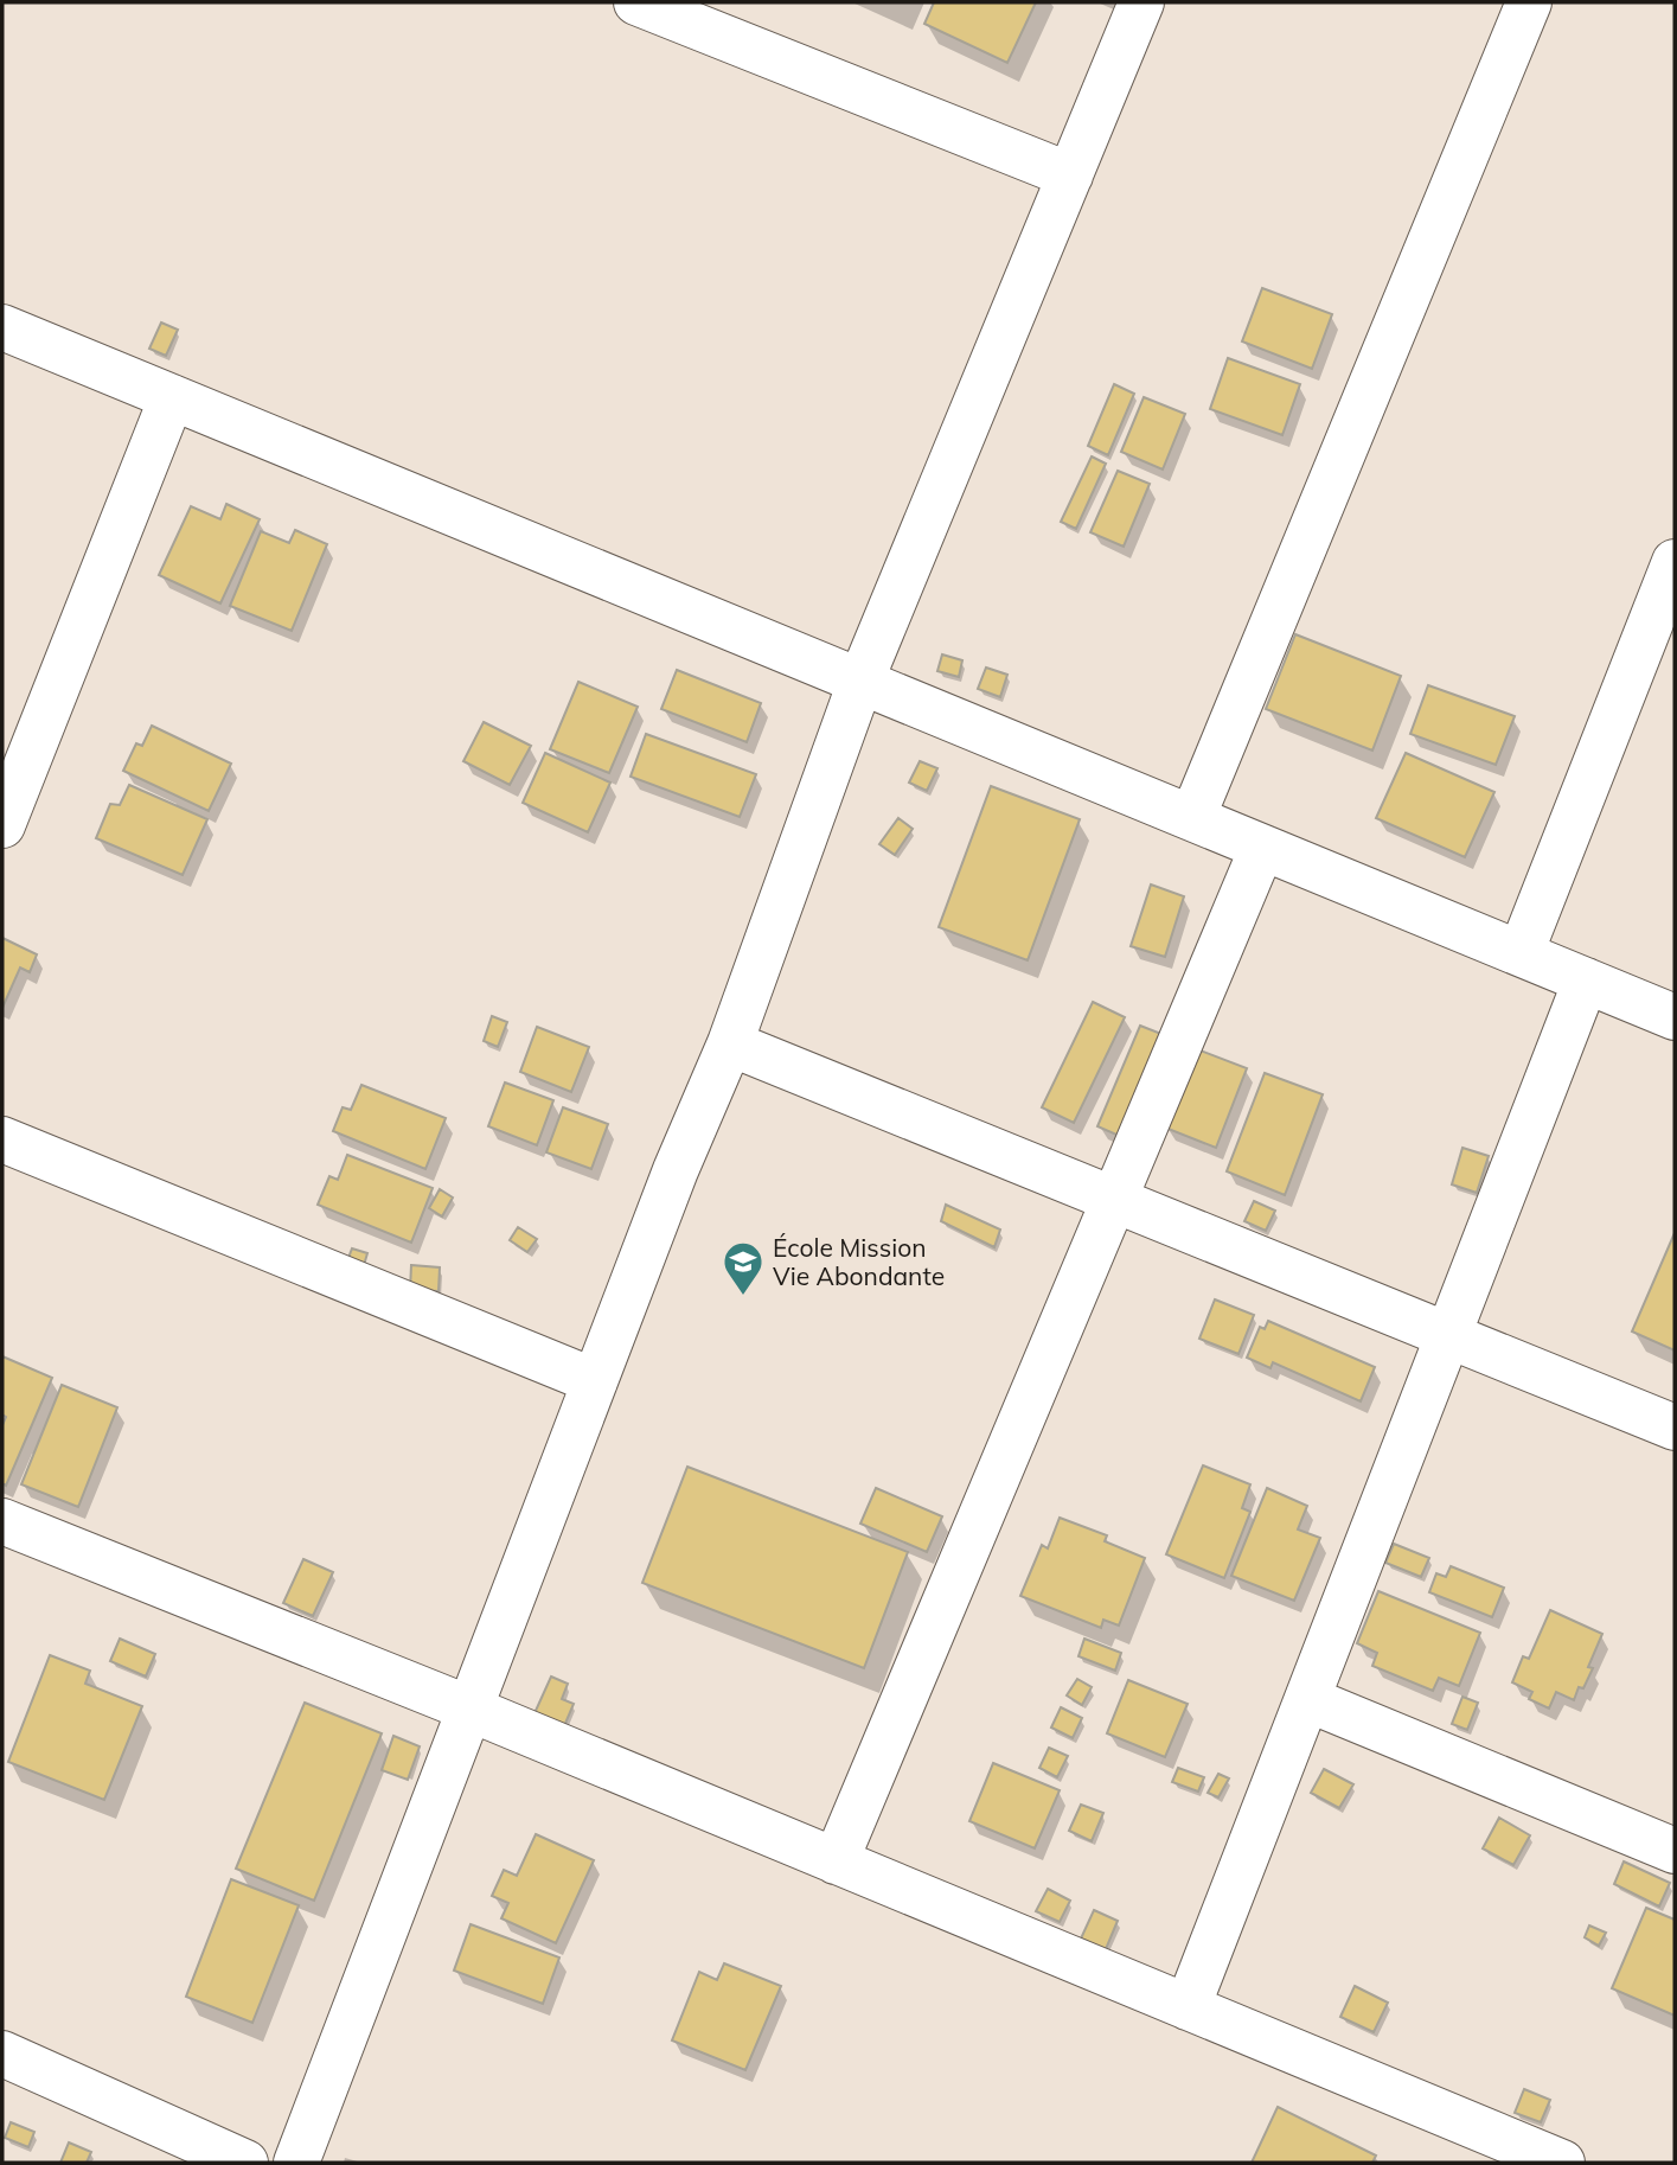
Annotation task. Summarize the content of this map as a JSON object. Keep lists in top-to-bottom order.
{
  "places": {
    "school or university": ["École Mission Vie Abondante"]
  }
}
